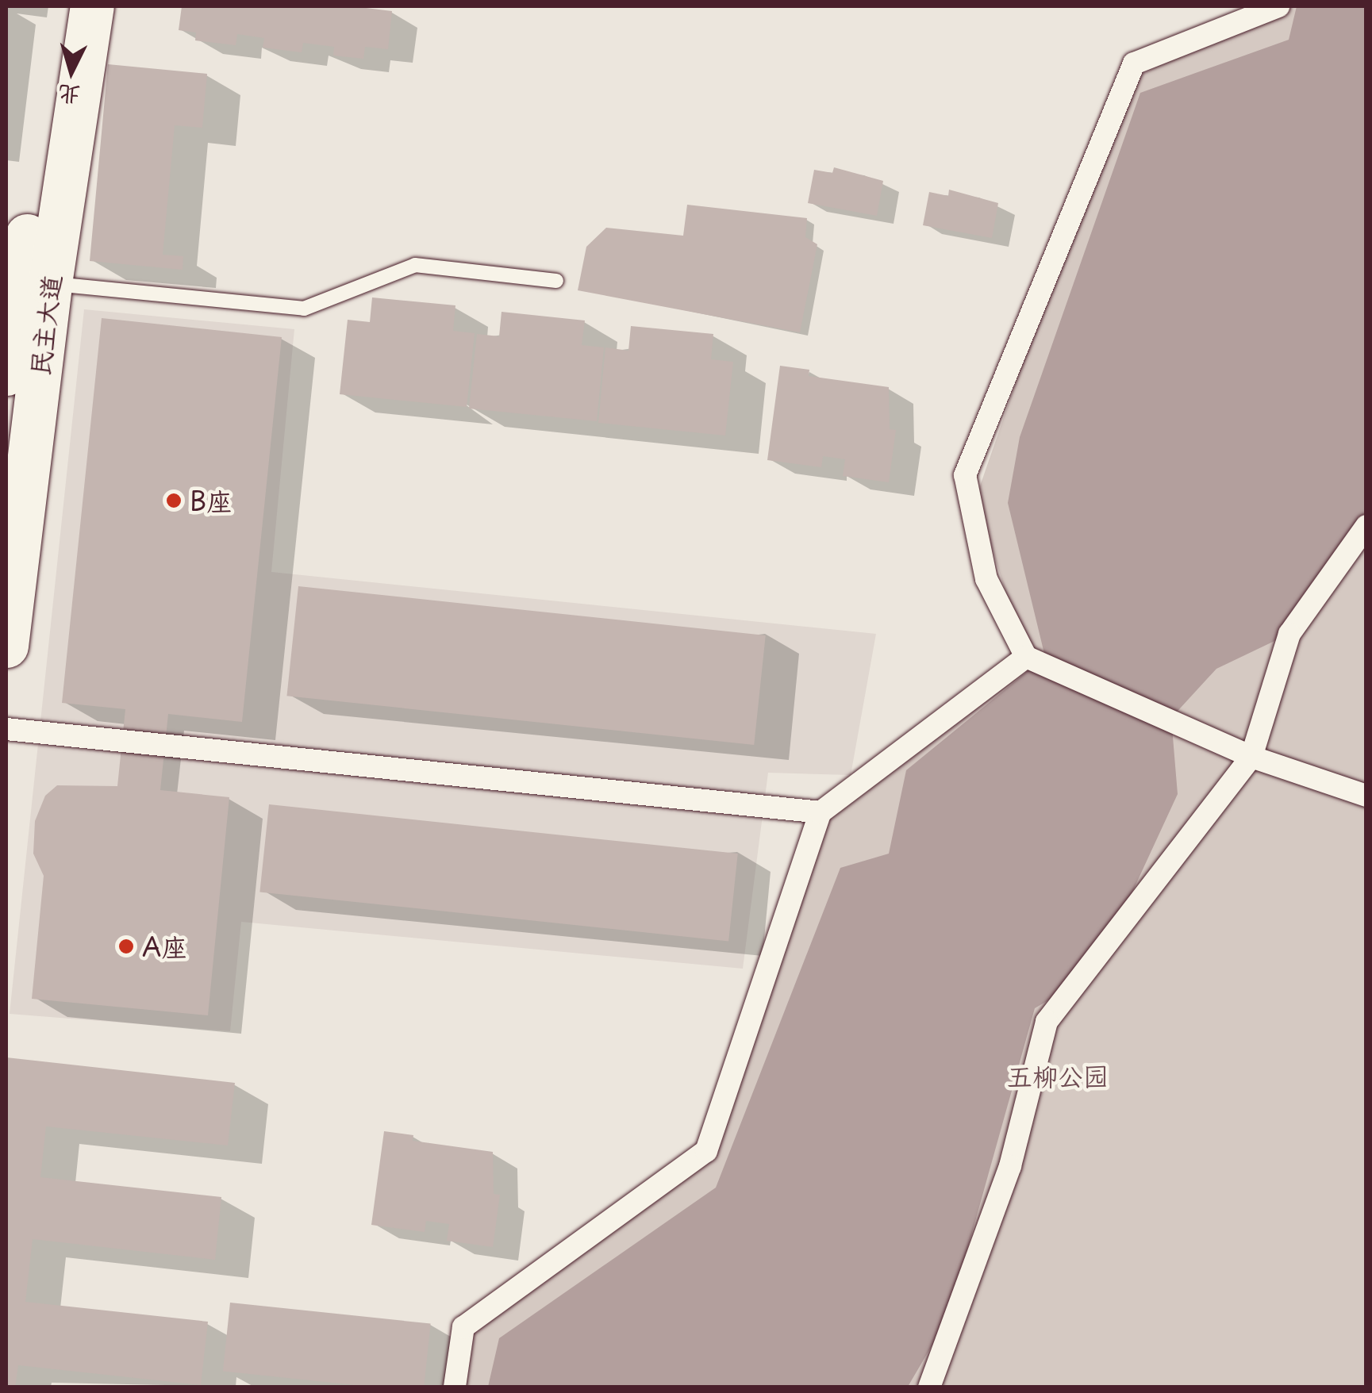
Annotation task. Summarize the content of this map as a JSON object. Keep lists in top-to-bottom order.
{
  "streets": {
    "main road": ["民主大道"]
  },
  "parks": ["五柳公园"],
  "places": ["B座", "A座"],
  "north": "bottom"
}
